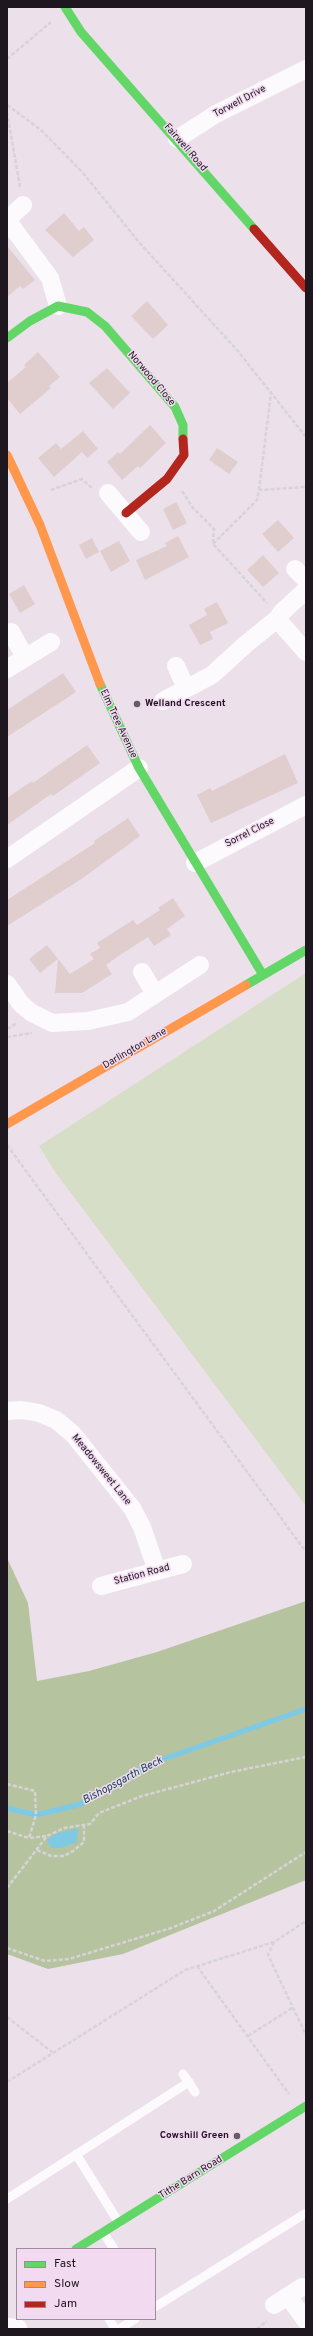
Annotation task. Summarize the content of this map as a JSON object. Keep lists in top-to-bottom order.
{
  "streets": {
    "street": [
      "Torwell Drive",
      "Fairwell Road",
      "Norwood Close",
      "Elm Tree Avenue",
      "Sorrel Close",
      "Darlington Lane",
      "Meadowsweet Lane",
      "Station Road",
      "Tithe Barn Road"
    ]
  },
  "crossings": [
    ["Torwell Drive", "Fairwell Road"],
    ["Elm Tree Avenue", "Sorrel Close"],
    ["Elm Tree Avenue", "Darlington Lane"],
    ["Meadowsweet Lane", "Station Road"]
  ],
  "water": ["Bishopsgarth Beck"],
  "places": ["Welland Crescent", "Cowshill Green"],
  "legend": ["Fast", "Slow", "Jam"]
}
